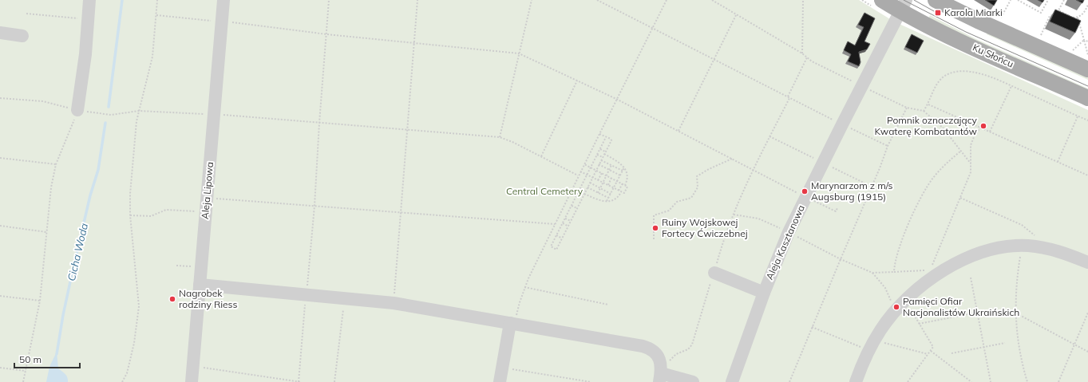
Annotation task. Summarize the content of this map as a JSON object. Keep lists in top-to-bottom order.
{
  "streets": {
    "main road": ["Ku Słońcu"],
    "street": ["Aleja Lipowa", "Aleja Kasztanowa"]
  },
  "crossings": [
    ["Ku Słońcu", "Aleja Kasztanowa"]
  ],
  "water": ["Cicha Woda"],
  "parks": ["Central Cemetery"],
  "places": {
    "transit": ["Karola Miarki"],
    "other": [
      "Pomnik oznaczający Kwaterę Kombatantów",
      "Marynarzom z m/s Augsburg (1915)",
      "Ruiny Wojskowej Fortecy Ćwiczebnej",
      "Nagrobek rodziny Riess",
      "Pamięci Ofiar Nacjonalistów Ukraińskich"
    ]
  },
  "scale_bar": "50 m"
}
